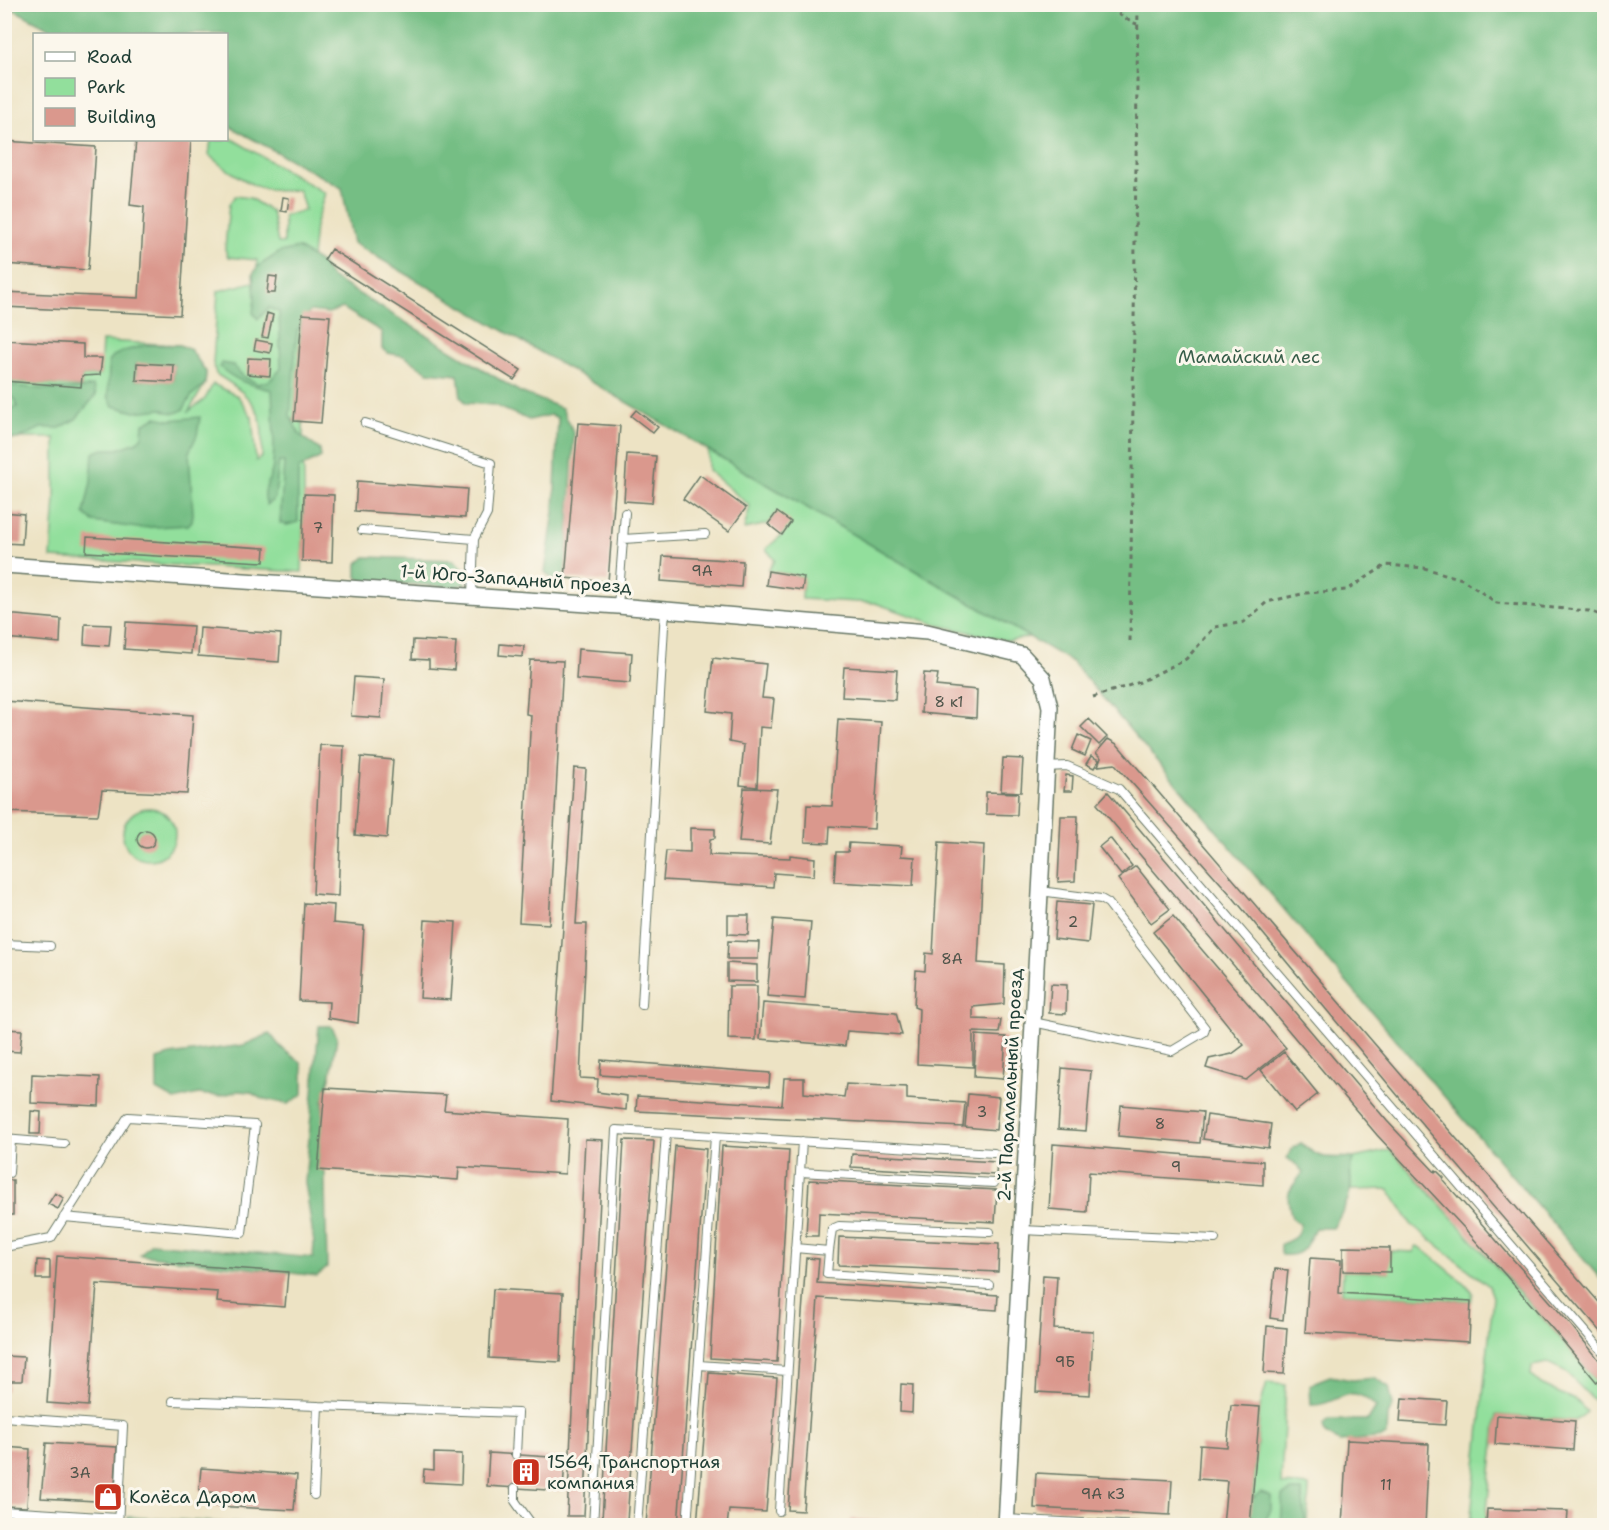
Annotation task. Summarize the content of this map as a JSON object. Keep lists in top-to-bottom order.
{
  "streets": {
    "street": ["1-й Юго-Западный проезд", "2-й Параллельный проезд"]
  },
  "crossings": [
    ["1-й Юго-Западный проезд", "2-й Параллельный проезд"]
  ],
  "parks": ["Мамайский лес"],
  "places": {
    "building": ["1564, Транспортная компания"],
    "shop": ["Колёса Даром"]
  },
  "house_numbers": [
    "7",
    "9А",
    "8 к1",
    "2",
    "8А",
    "3",
    "8",
    "9",
    "9Б",
    "3А",
    "11",
    "9А к3"
  ],
  "legend": ["Road", "Park", "Building"]
}
